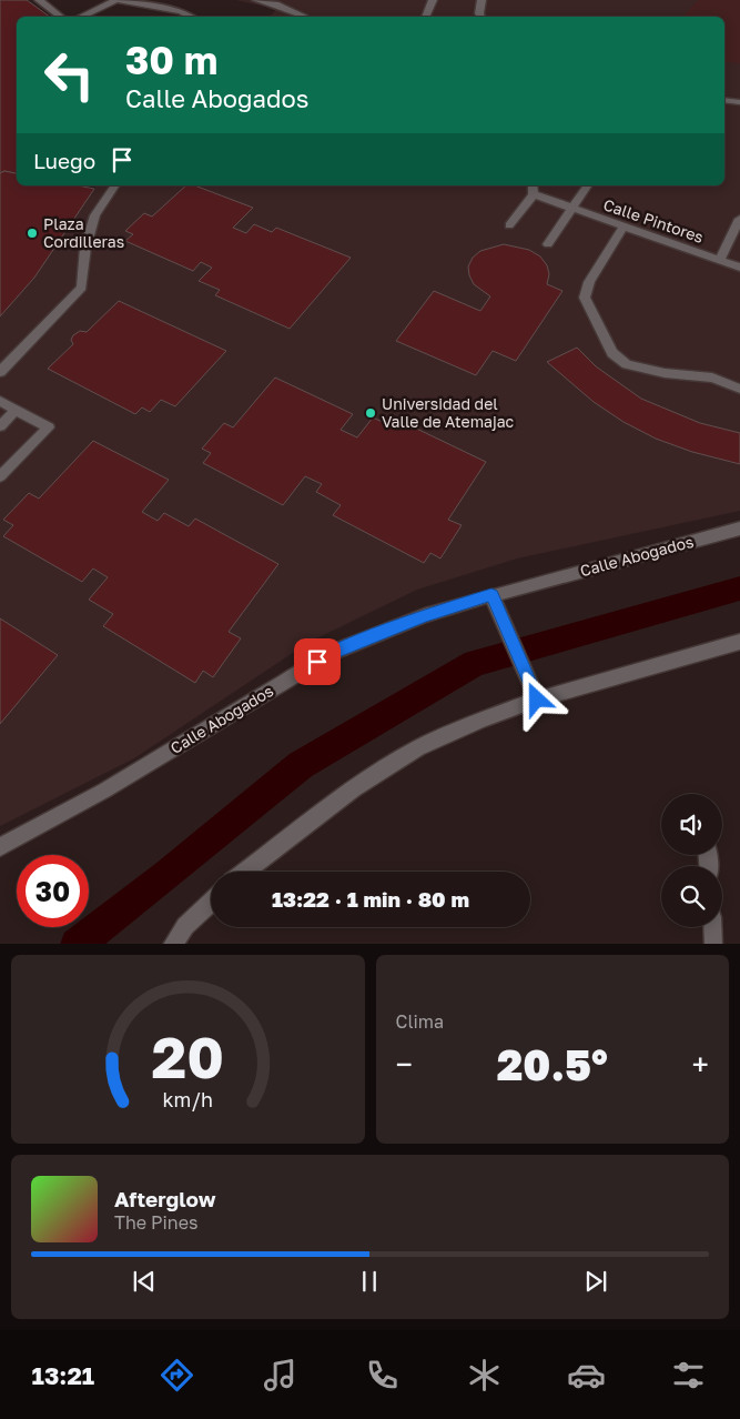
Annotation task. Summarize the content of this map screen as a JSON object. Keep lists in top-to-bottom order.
{
  "streets": {
    "street": ["Calle Abogados"],
    "lane": ["Calle Pintores"]
  },
  "places": ["Plaza Cordilleras", "Universidad del Valle de Atemajac"],
  "page": {
    "turn": ["30 m", "Calle Abogados"],
    "then": "Luego",
    "limit": "30",
    "trip": "13:22 · 1 min · 80 m",
    "tile": "Clima",
    "heat": ["−", "20.5°", "+"],
    "song": ["Afterglow", "The Pines"],
    "tabs": "13:21",
    "gauge": ["20", "km/h"]
  }
}
